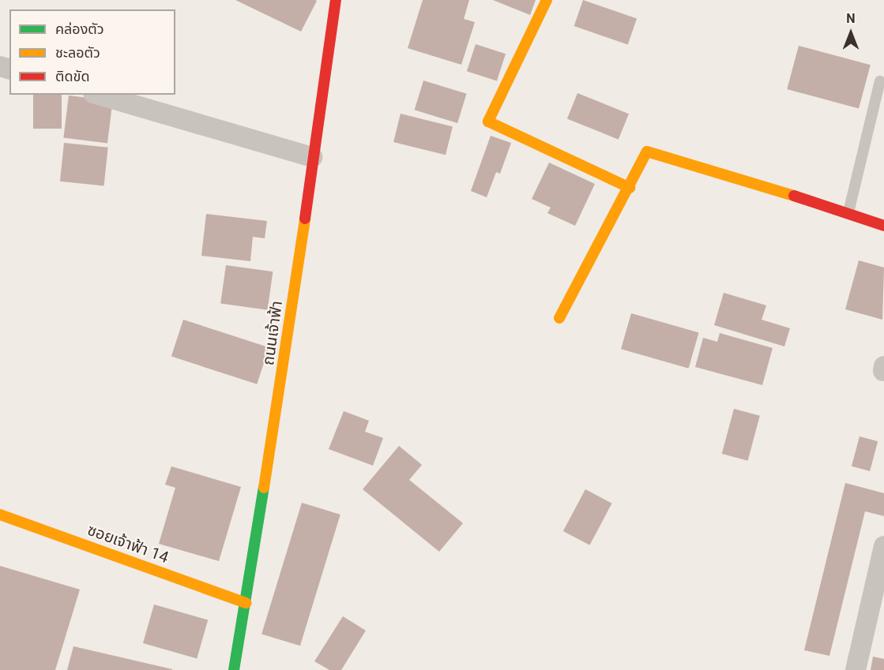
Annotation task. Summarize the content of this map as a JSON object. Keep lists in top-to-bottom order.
{
  "streets": {
    "street": ["ถนนเจ้าฟ้า", "ซอยเจ้าฟ้า 14"]
  },
  "crossings": [
    ["ถนนเจ้าฟ้า", "ซอยเจ้าฟ้า 14"]
  ],
  "legend": ["คล่องตัว", "ชะลอตัว", "ติดขัด"],
  "north": "top"
}
